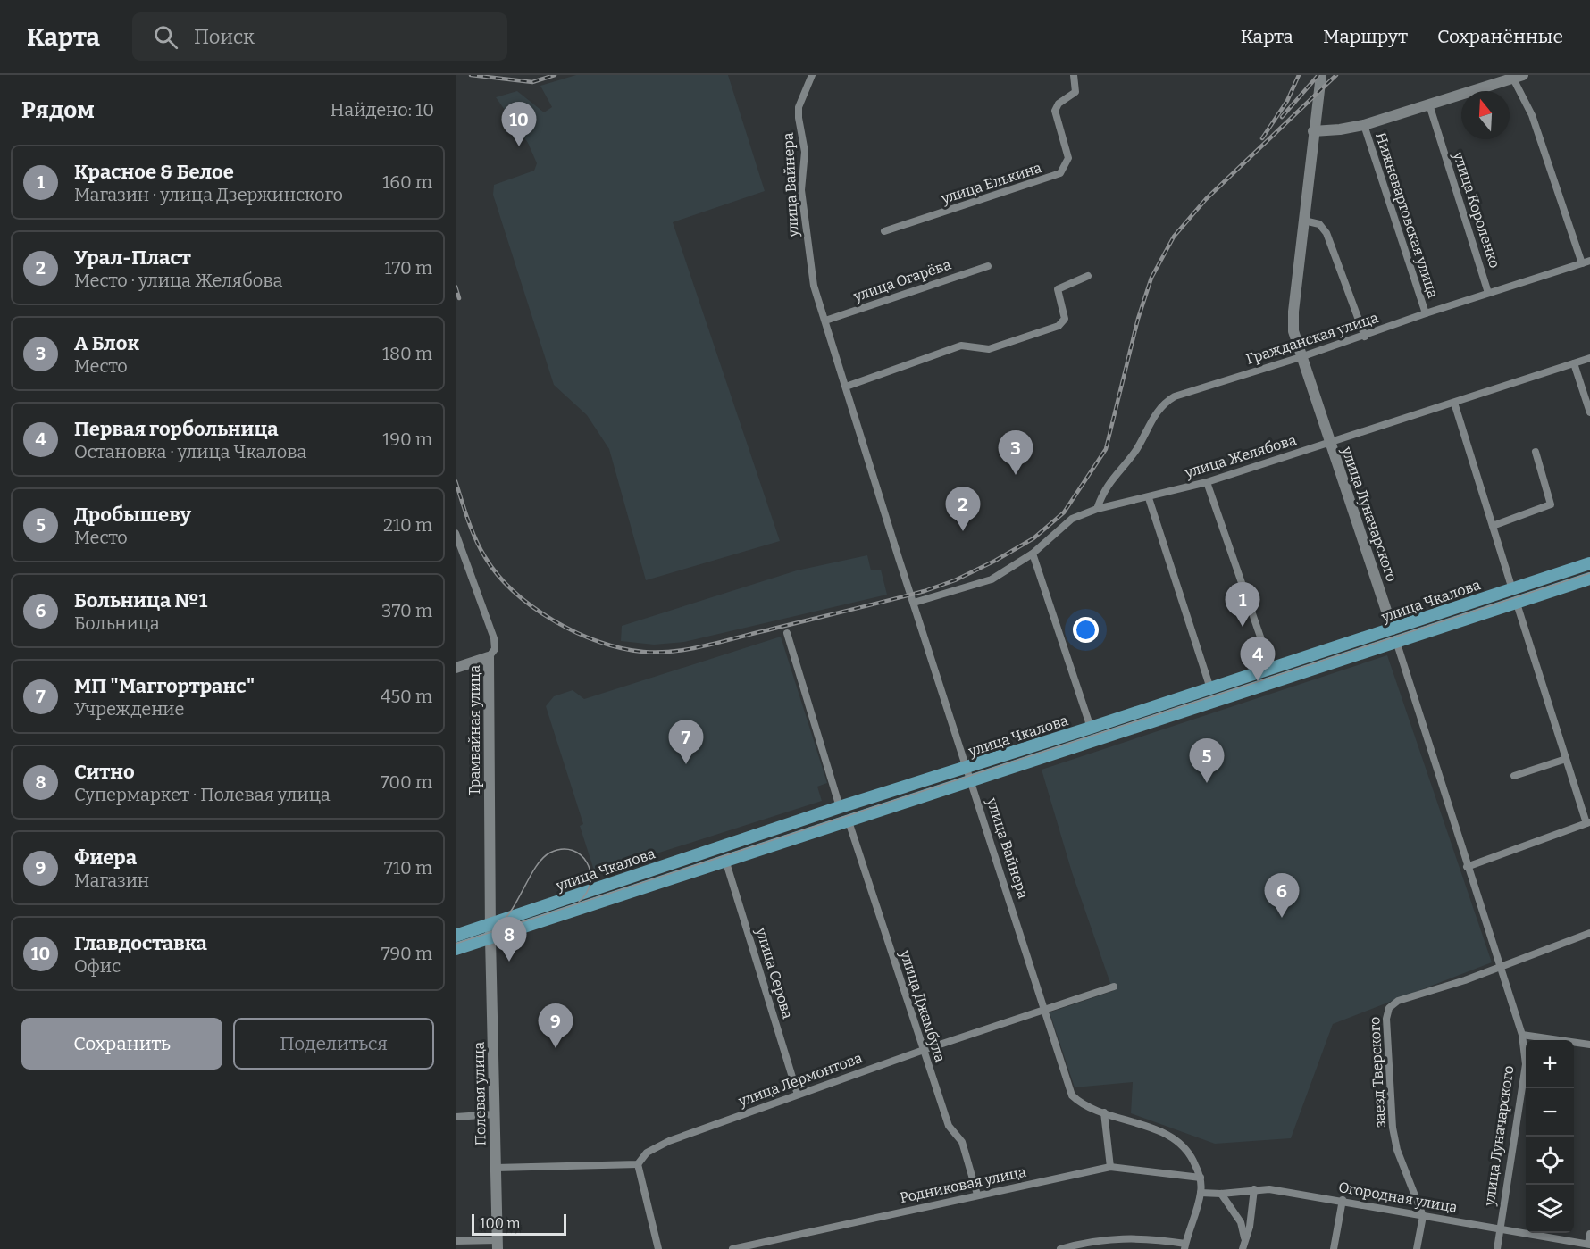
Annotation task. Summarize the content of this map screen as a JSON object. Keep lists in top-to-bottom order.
{
  "streets": {
    "main road": ["улица Луначарского", "улица Чкалова"],
    "street": [
      "улица Елькина",
      "улица Вайнера",
      "улица Короленко",
      "Нижневартовская улица",
      "улица Огарёва",
      "Гражданская улица",
      "улица Желябова",
      "Трамвайная улица",
      "улица Серова",
      "улица Джамбула",
      "заезд Тверского",
      "улица Лермонтова",
      "Полевая улица",
      "Родниковая улица",
      "Огородная улица"
    ]
  },
  "crossings": [
    ["улица Вайнера", "улица Огарёва"],
    ["улица Вайнера", "улица Желябова"],
    ["улица Вайнера", "улица Чкалова"],
    ["улица Вайнера", "улица Лермонтова"],
    ["улица Вайнера", "Родниковая улица"],
    ["улица Вайнера", "Огородная улица"],
    ["улица Короленко", "Гражданская улица"],
    ["Нижневартовская улица", "Гражданская улица"],
    ["Гражданская улица", "улица Желябова"],
    ["Гражданская улица", "улица Луначарского"],
    ["улица Желябова", "улица Луначарского"],
    ["улица Луначарского", "улица Чкалова"],
    ["улица Луначарского", "заезд Тверского"],
    ["улица Луначарского", "Огородная улица"],
    ["улица Чкалова", "Трамвайная улица"],
    ["улица Чкалова", "улица Серова"],
    ["улица Чкалова", "улица Джамбула"],
    ["улица Чкалова", "Полевая улица"],
    ["Трамвайная улица", "Полевая улица"],
    ["улица Серова", "улица Лермонтова"],
    ["улица Джамбула", "улица Лермонтова"],
    ["улица Джамбула", "Родниковая улица"],
    ["заезд Тверского", "Огородная улица"]
  ],
  "scale_bar": "100 m",
  "north": "top",
  "page": {
    "header": "Карта",
    "search": "Поиск",
    "nav": ["Карта", "Маршрут", "Сохранённые"],
    "heading": ["Рядом", "Найдено: 10"],
    "pins": [
      "10",
      "3",
      "2",
      "1",
      "4",
      "7",
      "5",
      "6",
      "8",
      "9"
    ],
    "list": [
      {
        "mark": "1",
        "name": "Красное & Белое",
        "note": "Магазин · улица Дзержинского",
        "value": "160 m"
      },
      {
        "mark": "2",
        "name": "Урал-Пласт",
        "note": "Место · улица Желябова",
        "value": "170 m"
      },
      {
        "mark": "3",
        "name": "А Блок",
        "note": "Место",
        "value": "180 m"
      },
      {
        "mark": "4",
        "name": "Первая горбольница",
        "note": "Остановка · улица Чкалова",
        "value": "190 m"
      },
      {
        "mark": "5",
        "name": "Дробышеву",
        "note": "Место",
        "value": "210 m"
      },
      {
        "mark": "6",
        "name": "Больница №1",
        "note": "Больница",
        "value": "370 m"
      },
      {
        "mark": "7",
        "name": "МП \"Маггортранс\"",
        "note": "Учреждение",
        "value": "450 m"
      },
      {
        "mark": "8",
        "name": "Ситно",
        "note": "Супермаркет · Полевая улица",
        "value": "700 m"
      },
      {
        "mark": "9",
        "name": "Фиера",
        "note": "Магазин",
        "value": "710 m"
      },
      {
        "mark": "10",
        "name": "Главдоставка",
        "note": "Офис",
        "value": "790 m"
      }
    ],
    "buttons": ["Сохранить", "Поделиться"],
    "map_buttons": ["+", "−"],
    "scale": "100 m"
  }
}
